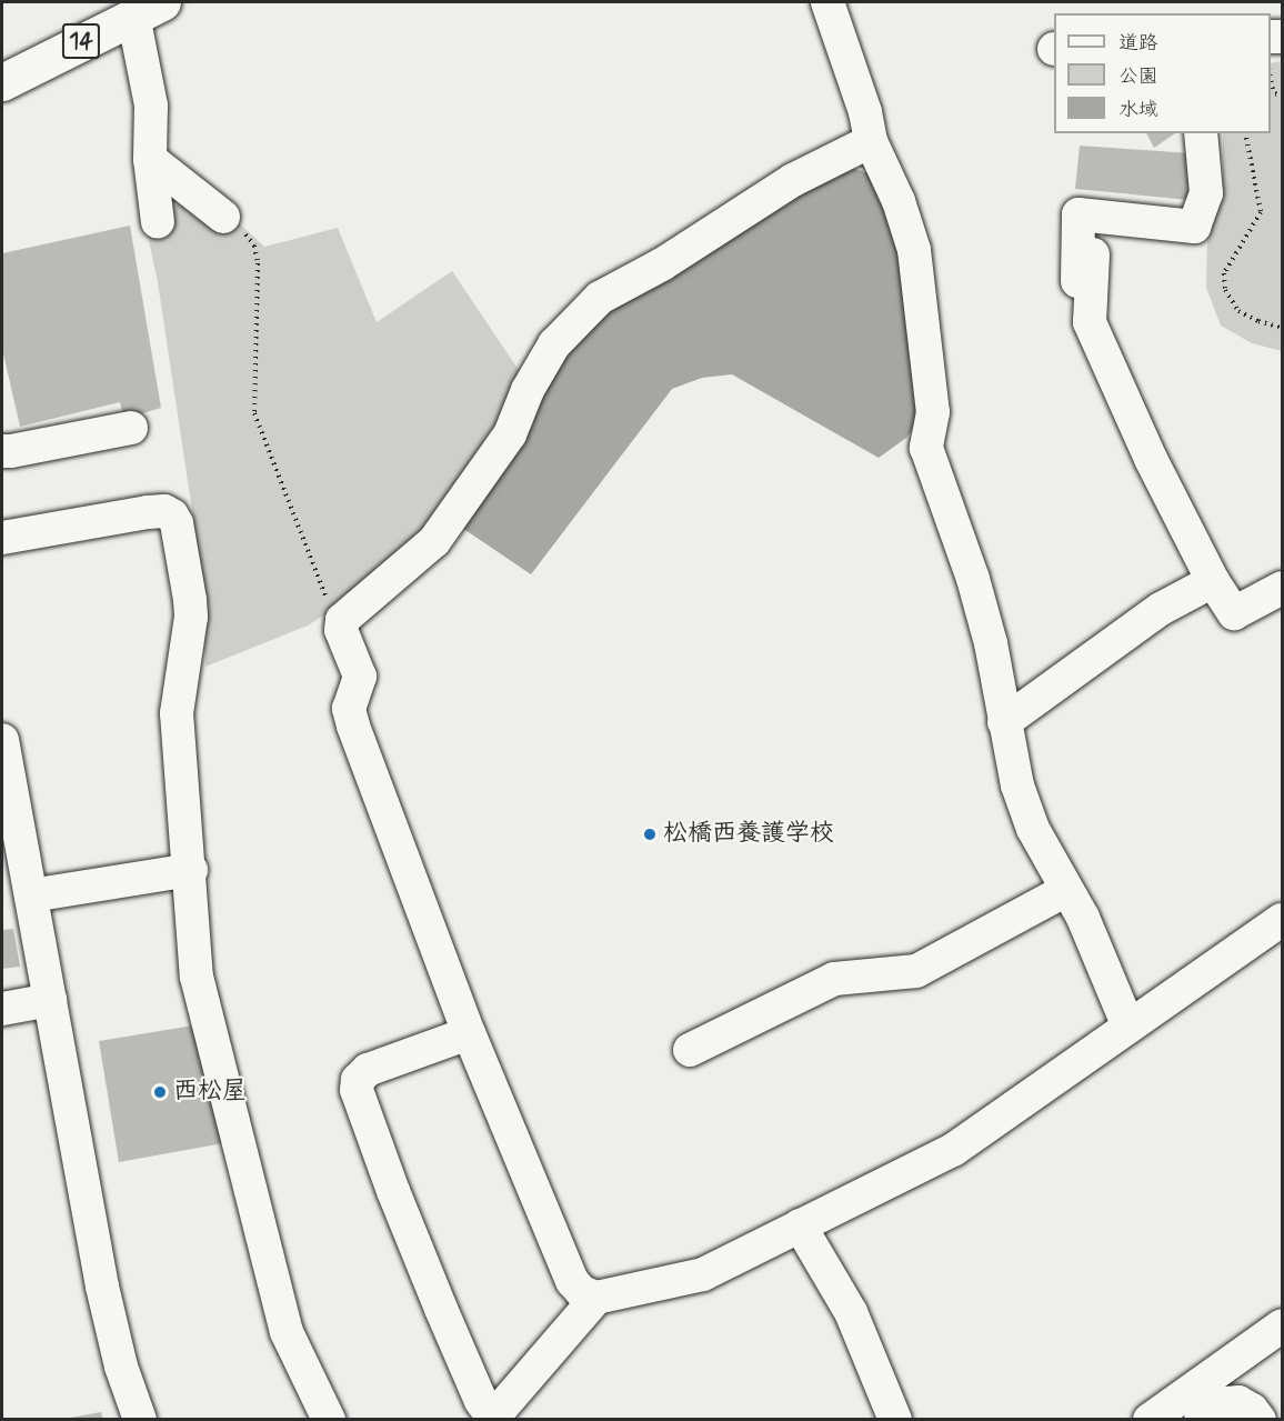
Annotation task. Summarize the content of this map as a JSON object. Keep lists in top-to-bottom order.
{
  "streets": {
    "main road": ["14"]
  },
  "places": ["松橋西養護学校", "西松屋"],
  "legend": ["道路", "公園", "水域"]
}
